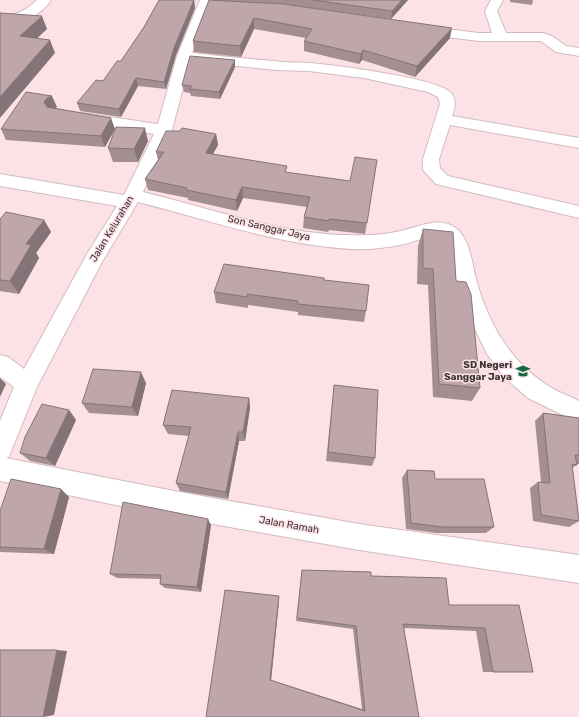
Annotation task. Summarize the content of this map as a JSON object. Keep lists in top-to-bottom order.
{
  "streets": {
    "street": ["Son Sanggar Jaya", "Jalan Kelurahan", "Jalan Ramah"]
  },
  "crossings": [
    ["Son Sanggar Jaya", "Jalan Kelurahan"]
  ],
  "places": {
    "school or university": ["SD Negeri Sanggar Jaya"]
  }
}
